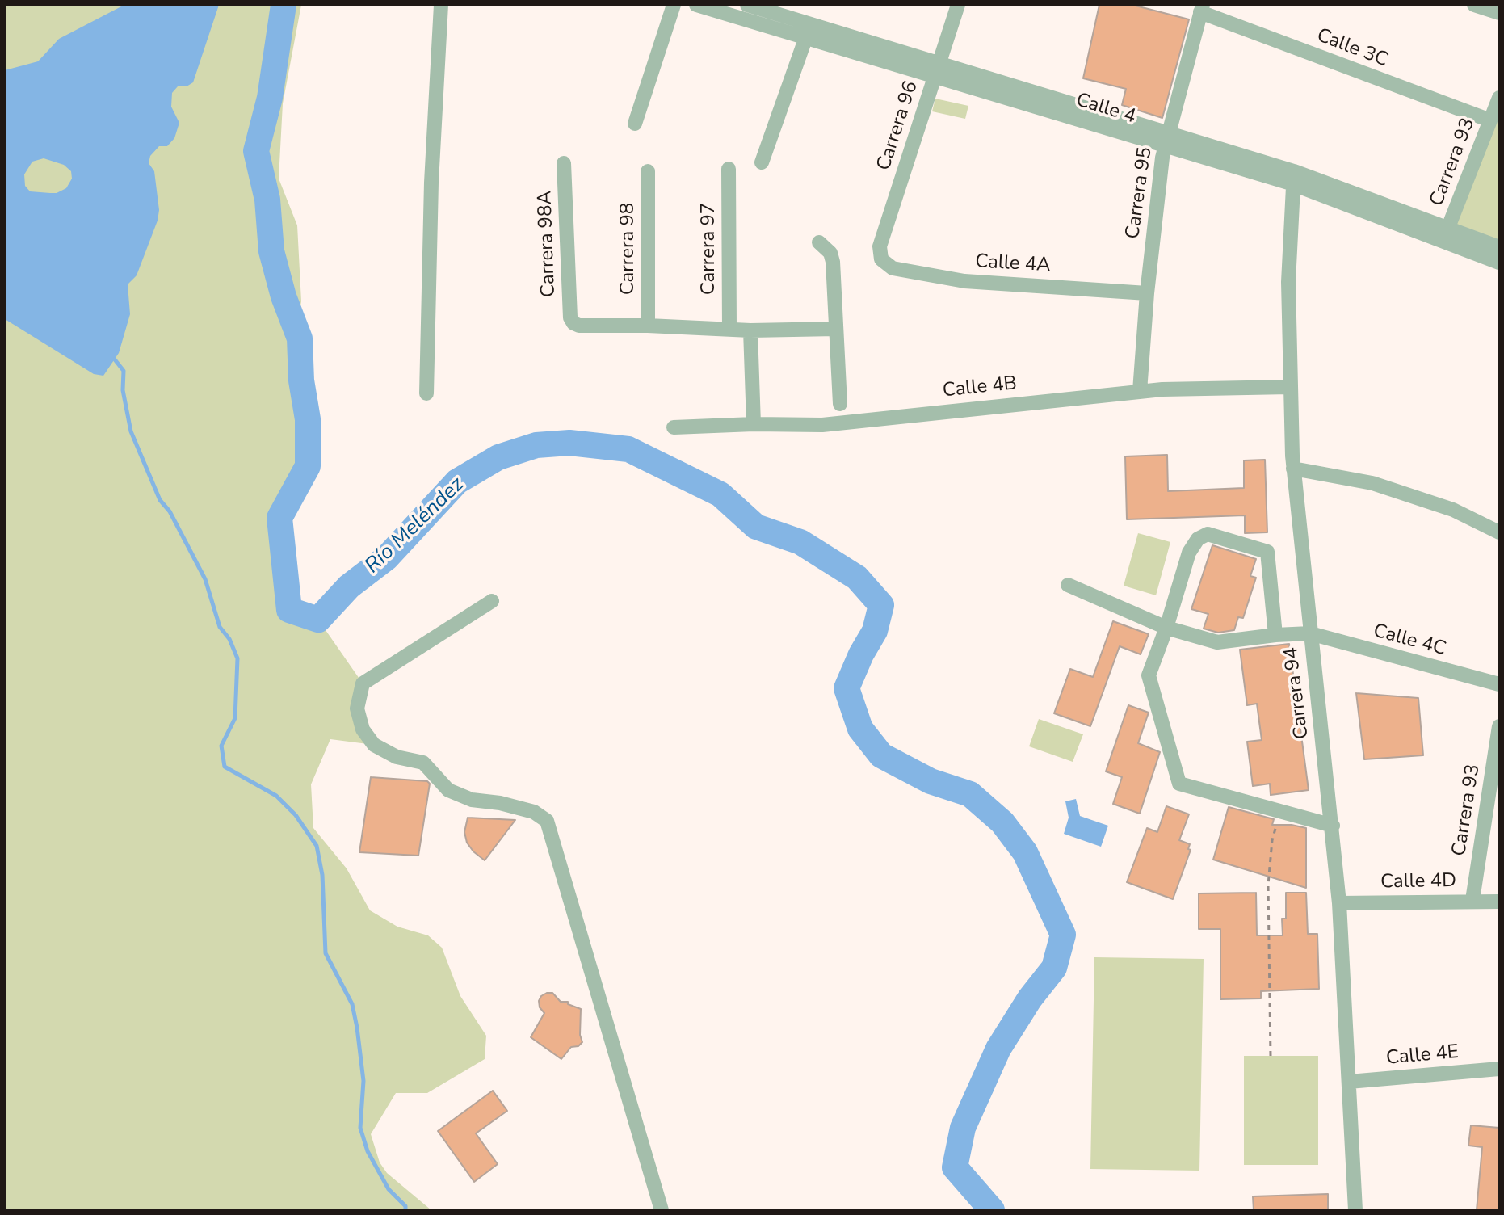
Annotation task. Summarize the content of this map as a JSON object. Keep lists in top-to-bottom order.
{
  "streets": {
    "street": [
      "Calle 3C",
      "Calle 4",
      "Carrera 96",
      "Carrera 93",
      "Carrera 95",
      "Carrera 98A",
      "Carrera 98",
      "Carrera 97",
      "Calle 4A",
      "Calle 4B",
      "Calle 4C",
      "Carrera 94",
      "Calle 4D",
      "Calle 4E"
    ]
  },
  "crossings": [
    ["Calle 3C", "Carrera 93"],
    ["Calle 3C", "Carrera 95"],
    ["Calle 4", "Carrera 96"],
    ["Calle 4", "Carrera 93"],
    ["Calle 4", "Carrera 95"],
    ["Calle 4", "Carrera 94"],
    ["Carrera 96", "Calle 4A"],
    ["Carrera 93", "Calle 4D"],
    ["Carrera 95", "Calle 4A"],
    ["Carrera 95", "Calle 4B"],
    ["Carrera 98A", "Carrera 98"],
    ["Calle 4B", "Carrera 94"],
    ["Calle 4C", "Carrera 94"],
    ["Carrera 94", "Calle 4D"],
    ["Carrera 94", "Calle 4E"]
  ],
  "water": ["Río Meléndez"]
}
